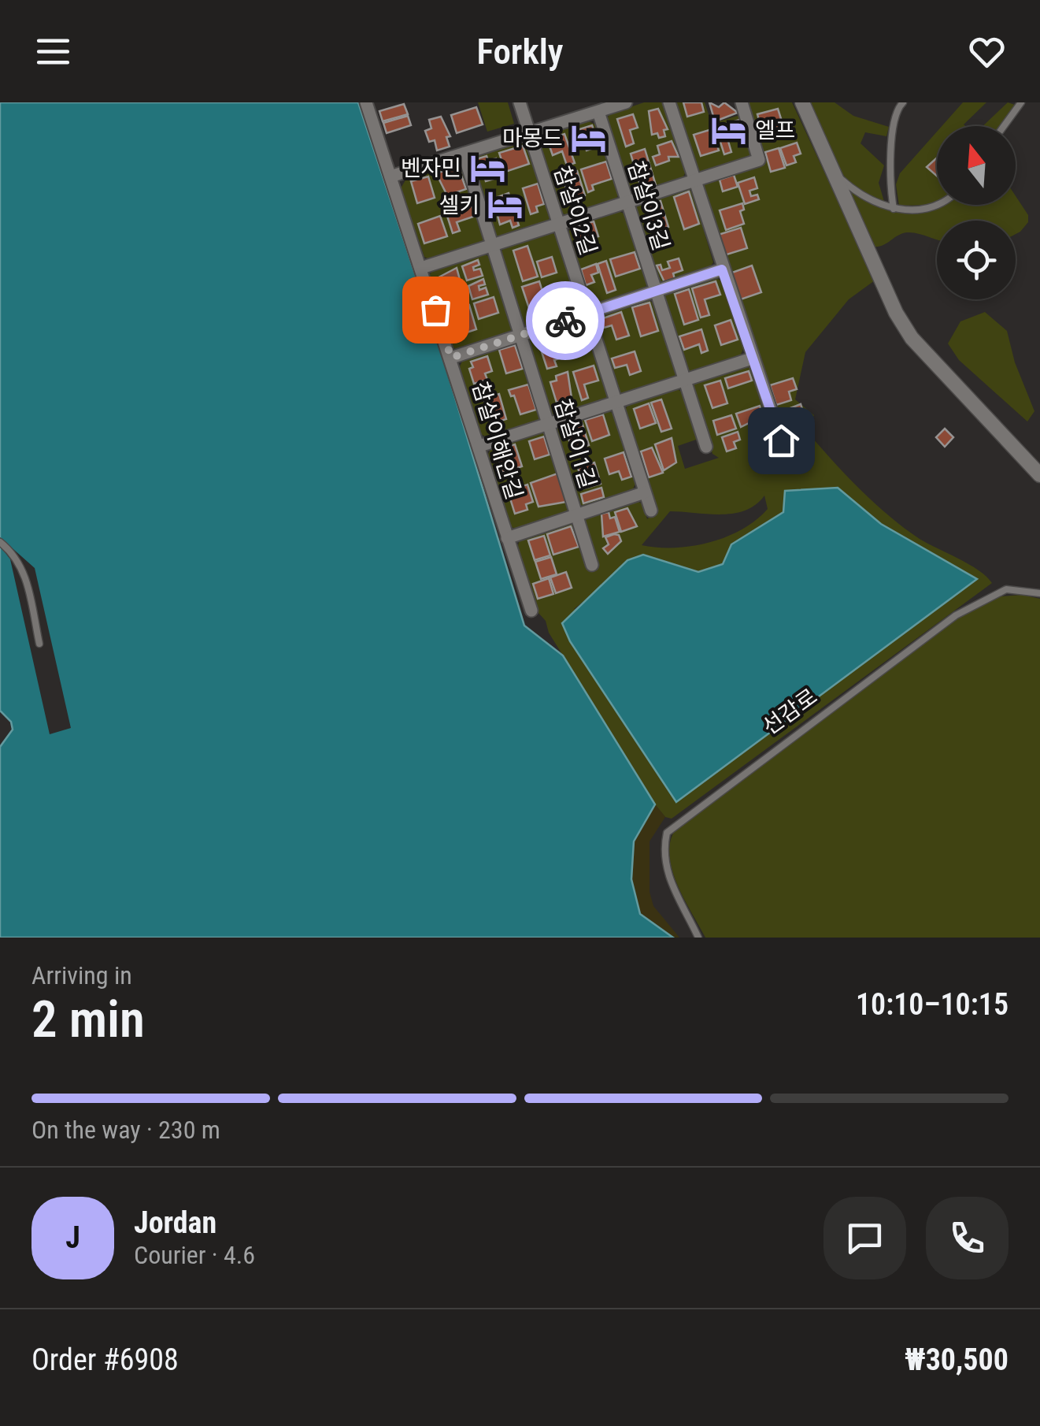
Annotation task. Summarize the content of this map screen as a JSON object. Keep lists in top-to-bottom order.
{
  "streets": {
    "street": [
      "참살이3길",
      "참살이2길",
      "참살이해안길",
      "참살이1길"
    ],
    "lane": ["선감로"]
  },
  "places": {
    "hotel": [
      "엘프",
      "마몽드",
      "벤자민",
      "셀키"
    ]
  },
  "north": "top",
  "page": {
    "header": "Forkly",
    "heading": ["2 min", "Arriving in", "10:10–10:15"],
    "panel": [
      "Jordan",
      "Courier · 4.6",
      "Order #6908",
      "₩30,500"
    ],
    "bar": "On the way · 230 m",
    "round": "J"
  }
}
